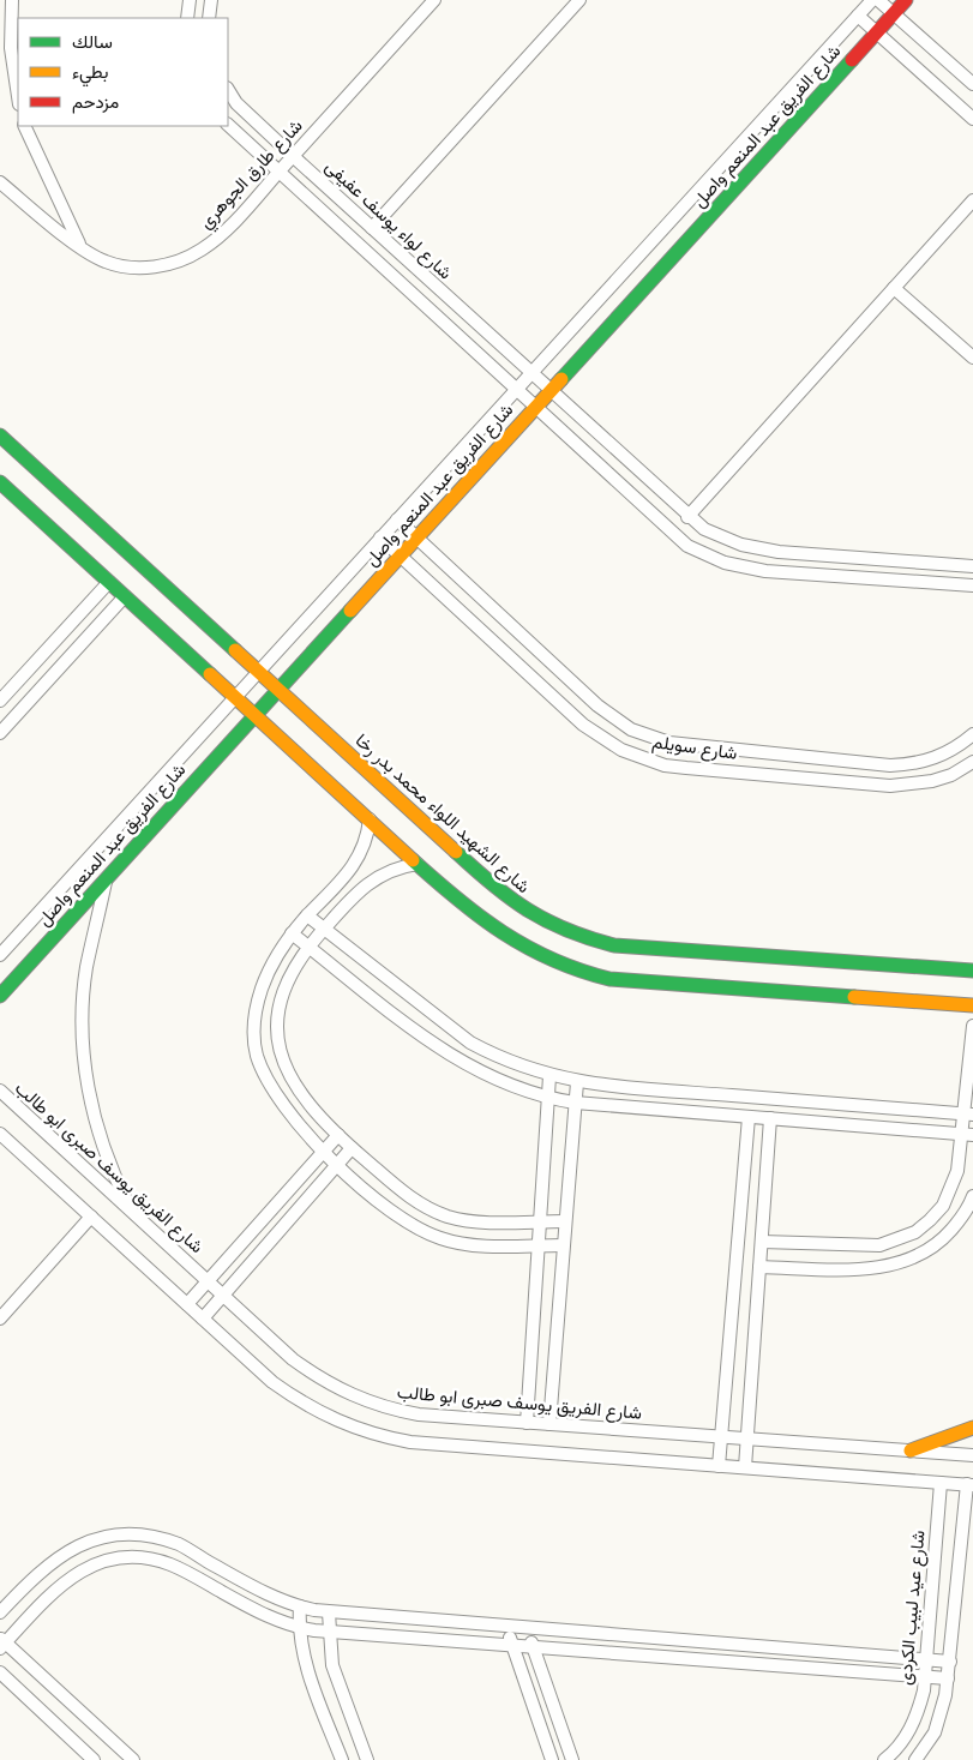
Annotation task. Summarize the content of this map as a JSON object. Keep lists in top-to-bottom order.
{
  "streets": {
    "street": [
      "شارع الفريق عبد المنعم واصل",
      "شارع طارق الجوهري",
      "شارع لواء يوسف عفيفى",
      "شارع سويلم",
      "شارع الشهيد اللواء محمد بدر رخا",
      "شارع الفريق يوسف صبرى ابو طالب",
      "شارع عيد لبيب الكردى"
    ]
  },
  "crossings": [
    ["شارع الفريق عبد المنعم واصل", "شارع لواء يوسف عفيفى"],
    ["شارع الفريق عبد المنعم واصل", "شارع سويلم"],
    ["شارع الفريق عبد المنعم واصل", "شارع الشهيد اللواء محمد بدر رخا"],
    ["شارع طارق الجوهري", "شارع لواء يوسف عفيفى"]
  ],
  "legend": ["سالك", "بطيء", "مزدحم"]
}
